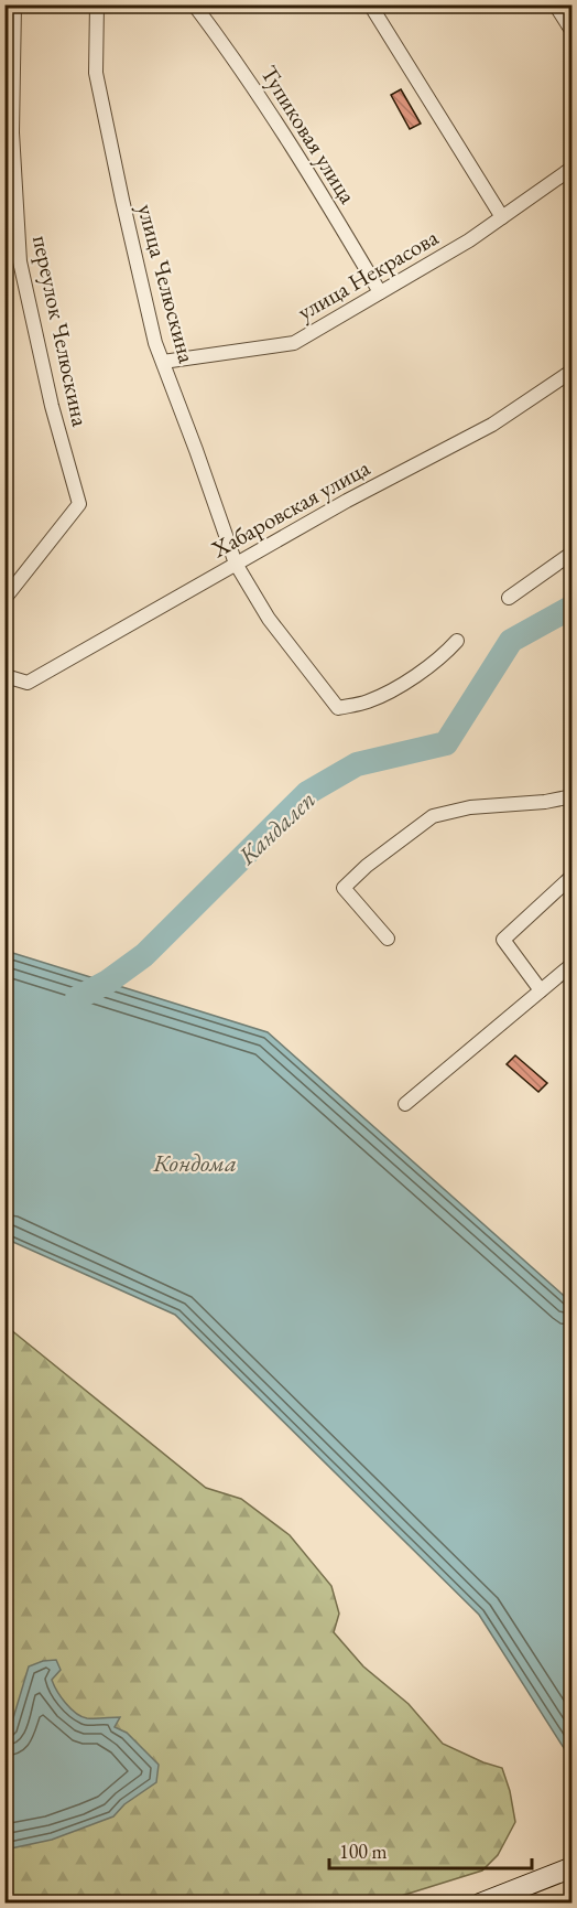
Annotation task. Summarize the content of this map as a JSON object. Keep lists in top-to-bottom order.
{
  "streets": {
    "street": [
      "Тупиковая улица",
      "улица Некрасова",
      "улица Челюскина",
      "переулок Челюскина",
      "Хабаровская улица"
    ]
  },
  "crossings": [
    ["Тупиковая улица", "улица Некрасова"],
    ["улица Некрасова", "улица Челюскина"],
    ["улица Челюскина", "Хабаровская улица"]
  ],
  "water": ["Кандалеп", "Кондома"],
  "scale_bar": "100 m"
}
